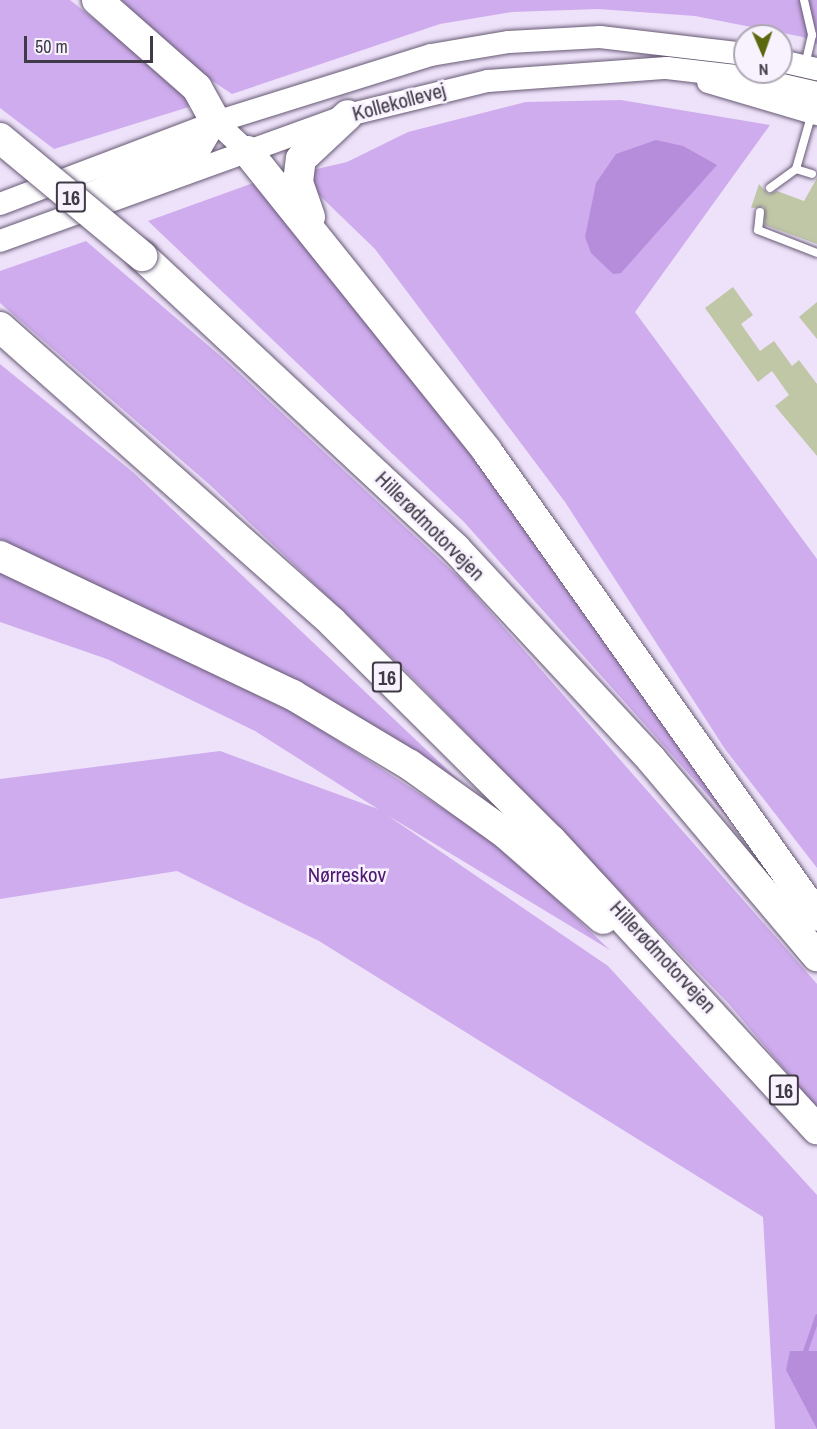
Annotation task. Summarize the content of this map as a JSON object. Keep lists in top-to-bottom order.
{
  "streets": {
    "highway": ["16", "Hillerødmotorvejen"],
    "street": ["Kollekollevej"]
  },
  "parks": ["Nørreskov"],
  "scale_bar": "50 m",
  "north": "bottom"
}
